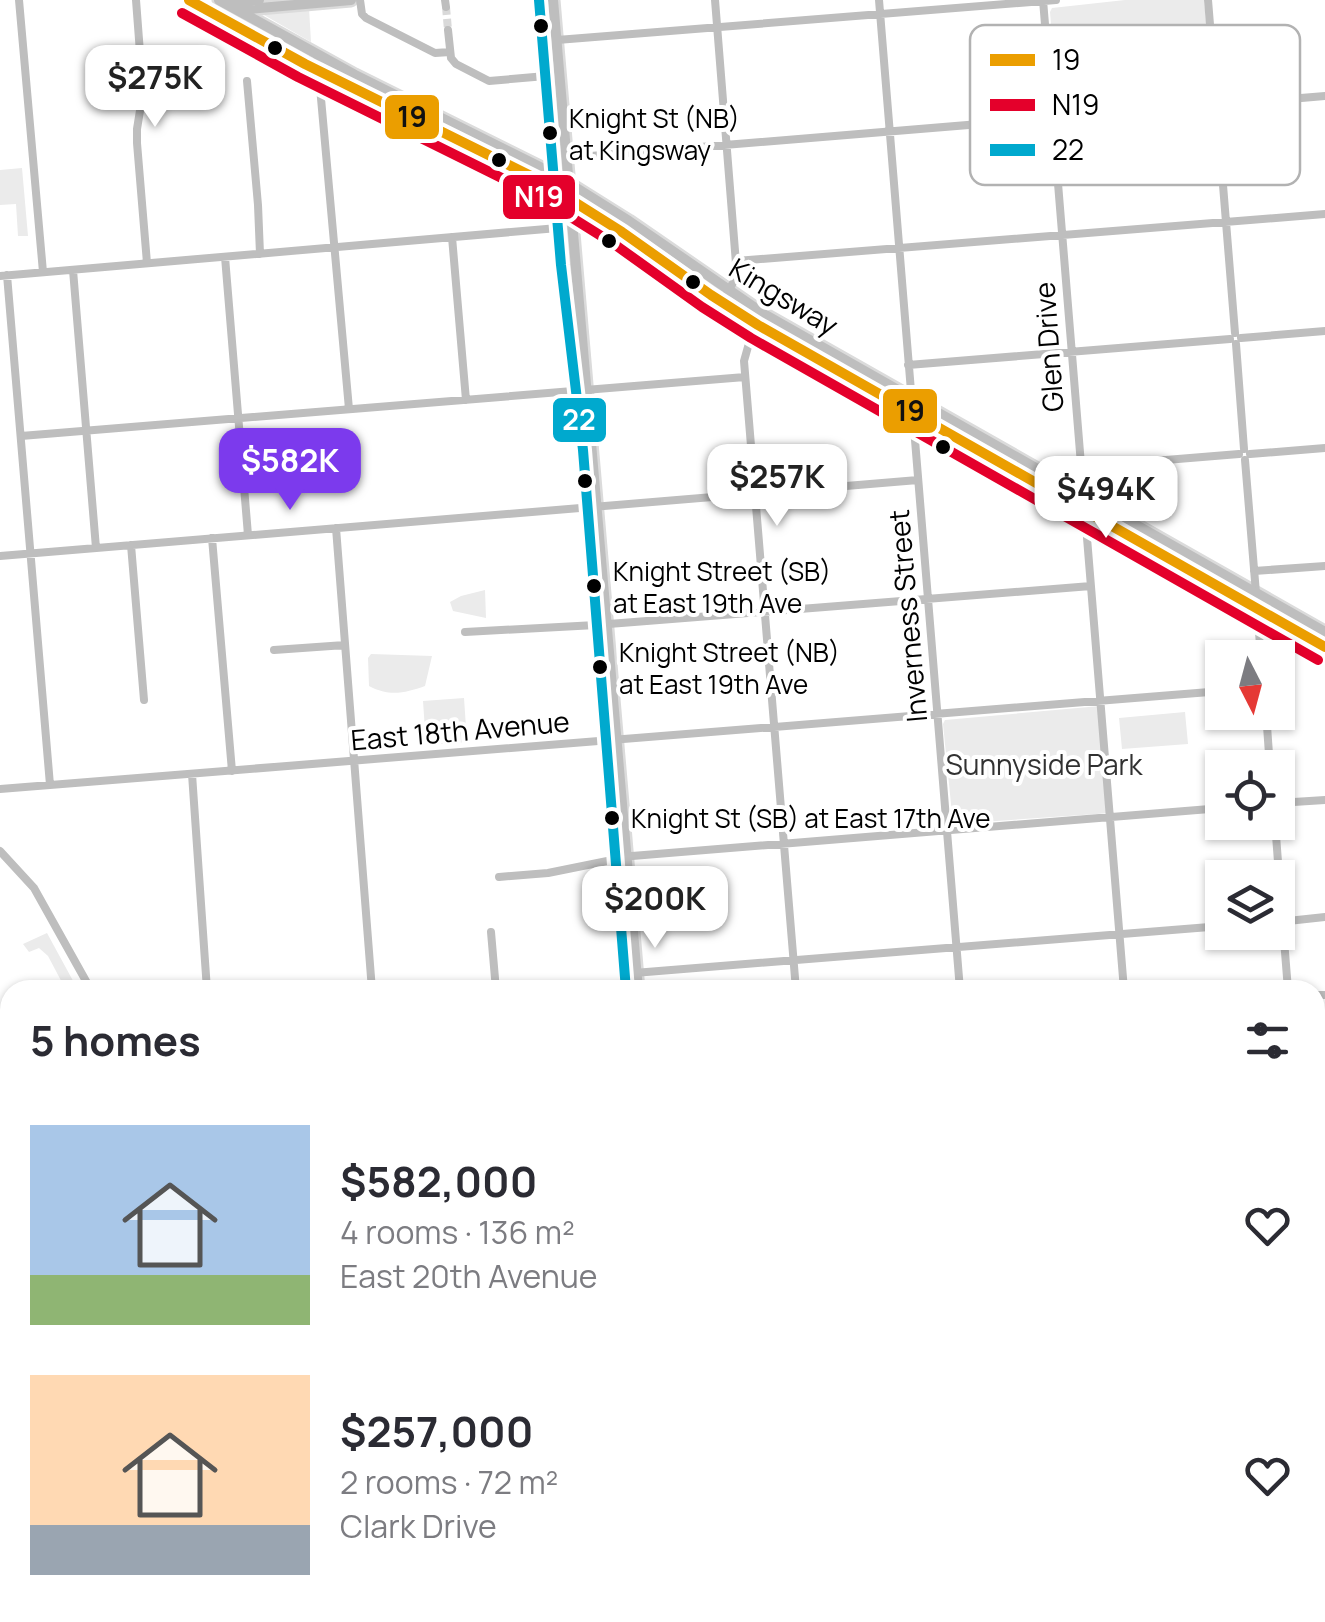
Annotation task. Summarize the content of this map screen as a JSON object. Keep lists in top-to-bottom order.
{
  "streets": {
    "main road": ["Kingsway"],
    "street": ["Glen Drive", "Inverness Street", "East 18th Avenue"]
  },
  "crossings": [
    ["Kingsway", "Glen Drive"],
    ["Kingsway", "Inverness Street"],
    ["Glen Drive", "East 18th Avenue"],
    ["Inverness Street", "East 18th Avenue"]
  ],
  "parks": ["Sunnyside Park"],
  "places": [
    "Knight St (NB) at Kingsway",
    "Knight Street (SB) at East 19th Ave",
    "Knight Street (NB) at East 19th Ave",
    "Knight St (SB) at East 17th Ave"
  ],
  "lines": ["transit line 19", "transit line 22", "transit line N19"],
  "legend": ["19", "N19", "22"],
  "north": "bottom",
  "page": {
    "price": [
      "$275K",
      "$582K",
      "$257K",
      "$494K",
      "$200K"
    ],
    "heading": "5 homes",
    "list": [
      {
        "name": "$582,000",
        "note": "4 rooms · 136 m² · East 20th Avenue"
      },
      {
        "name": "$257,000",
        "note": "2 rooms · 72 m² · Clark Drive"
      }
    ]
  }
}
